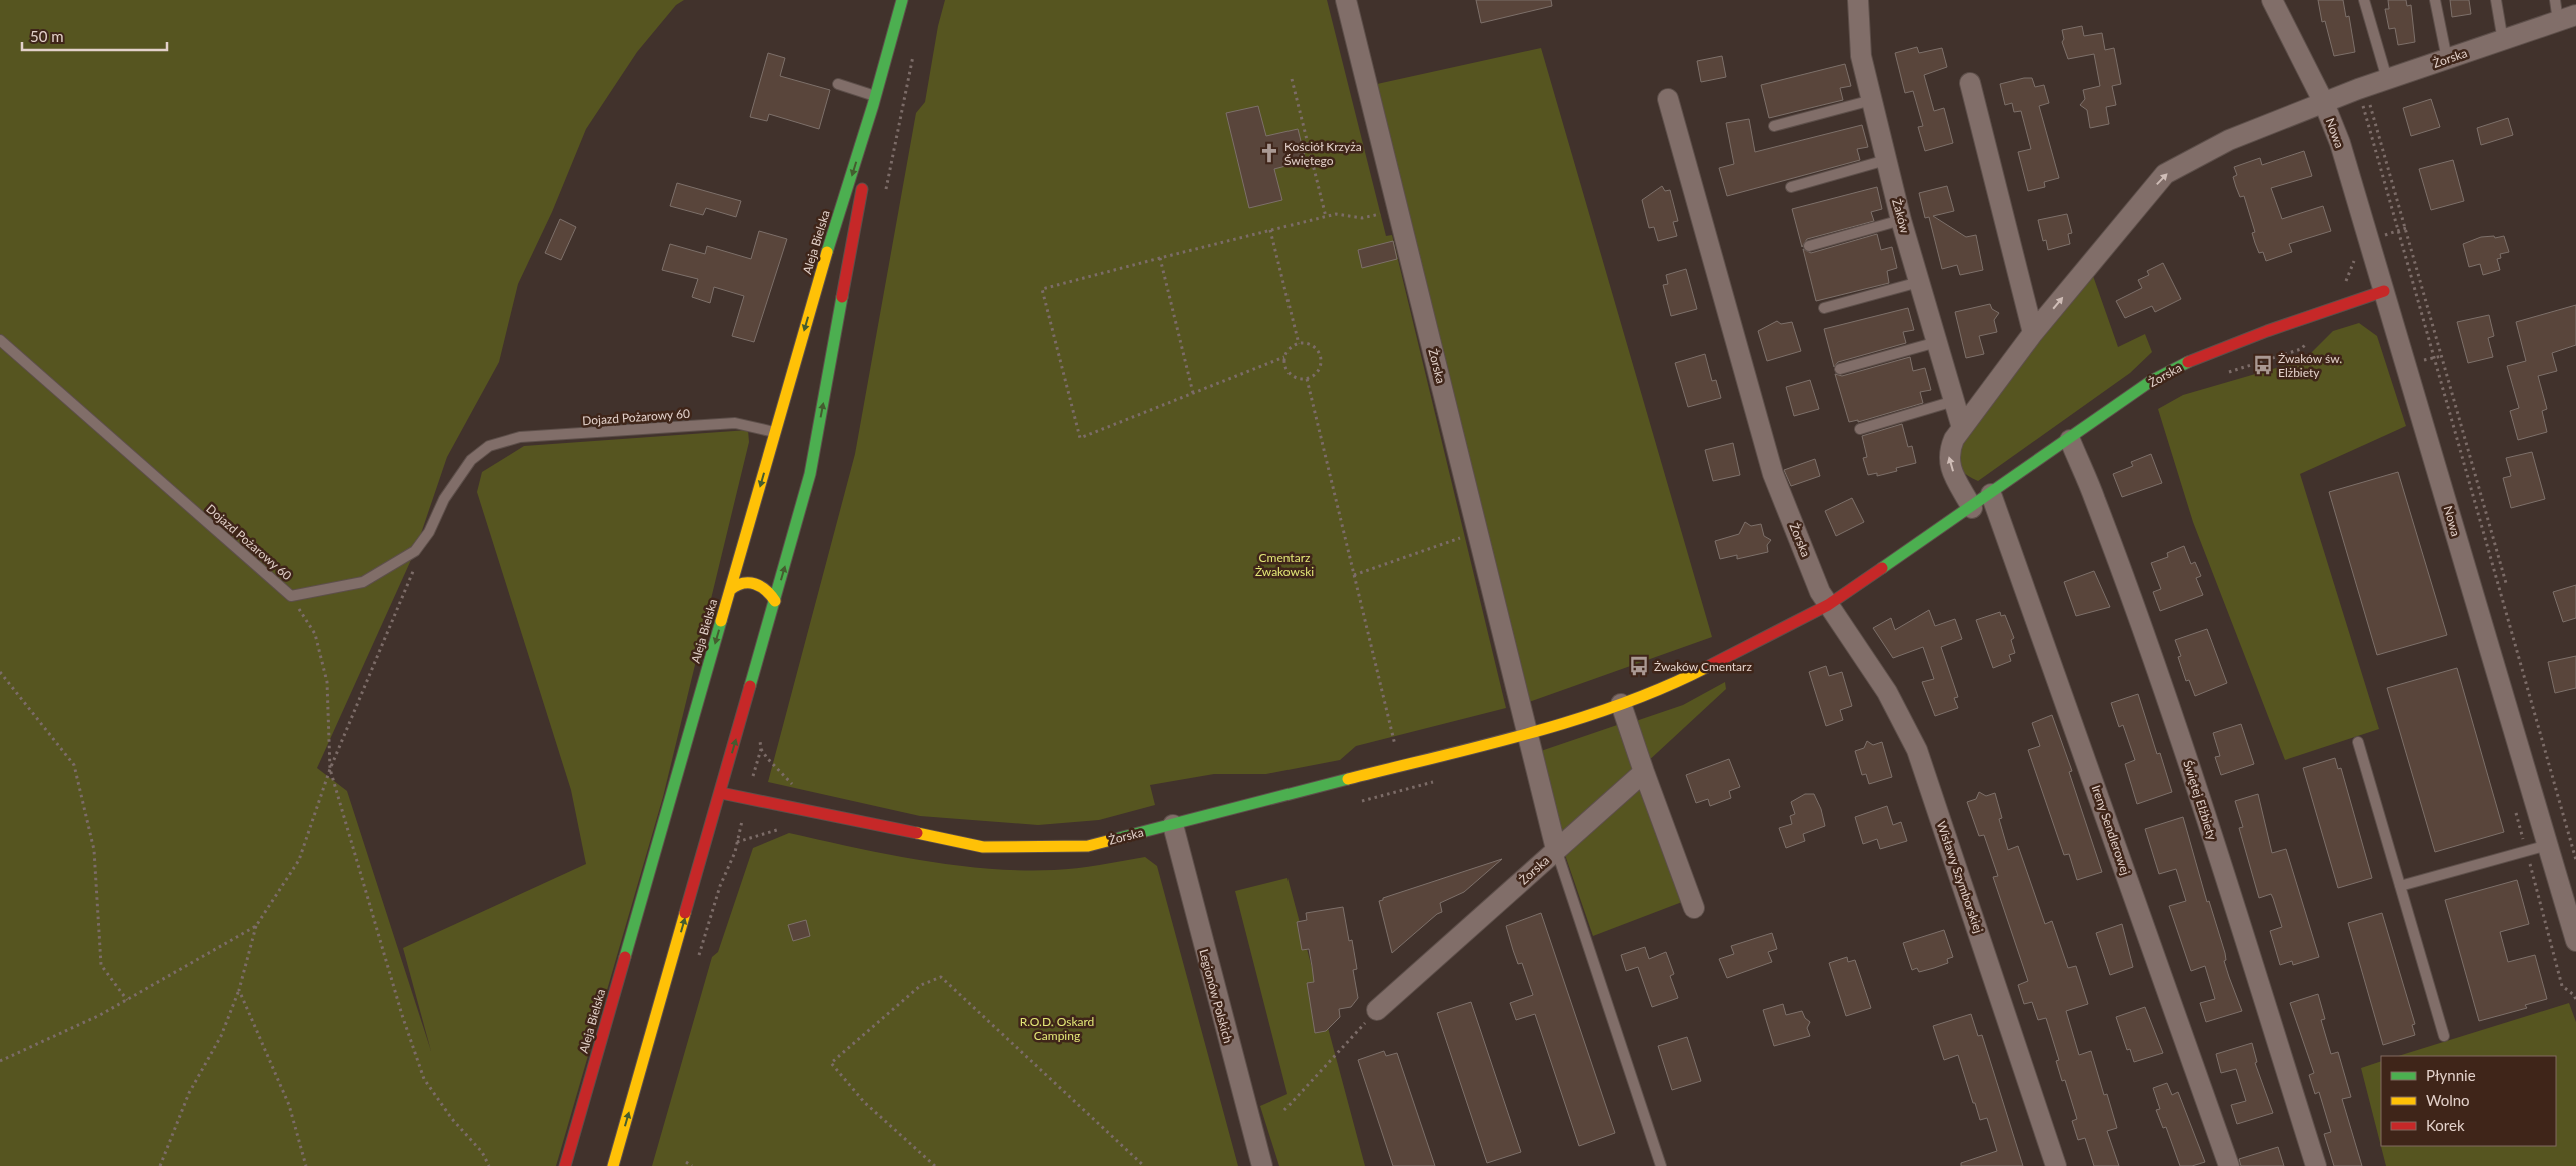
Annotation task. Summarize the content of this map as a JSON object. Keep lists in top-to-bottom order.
{
  "streets": {
    "street": [
      "Żorska",
      "Nowa",
      "Żaków",
      "Aleja Bielska",
      "Świętej Elżbiety",
      "Ireny Sendlerowej",
      "Wisławy Szymborskiej",
      "Legionów Polskich"
    ],
    "lane": ["Dojazd Pożarowy 60"]
  },
  "crossings": [
    ["Żorska", "Nowa"],
    ["Żorska", "Żaków"],
    ["Żorska", "Aleja Bielska"],
    ["Żorska", "Świętej Elżbiety"],
    ["Żorska", "Ireny Sendlerowej"],
    ["Żorska", "Wisławy Szymborskiej"],
    ["Żorska", "Legionów Polskich"],
    ["Aleja Bielska", "Dojazd Pożarowy 60"]
  ],
  "parks": ["Cmentarz Żwakowski", "R.O.D. Oskard Camping"],
  "places": {
    "church": ["Kościół Krzyża Świętego"],
    "bus stop": ["Żwaków św. Elżbiety", "Żwaków Cmentarz"]
  },
  "legend": ["Płynnie", "Wolno", "Korek"],
  "scale_bar": "50 m"
}
